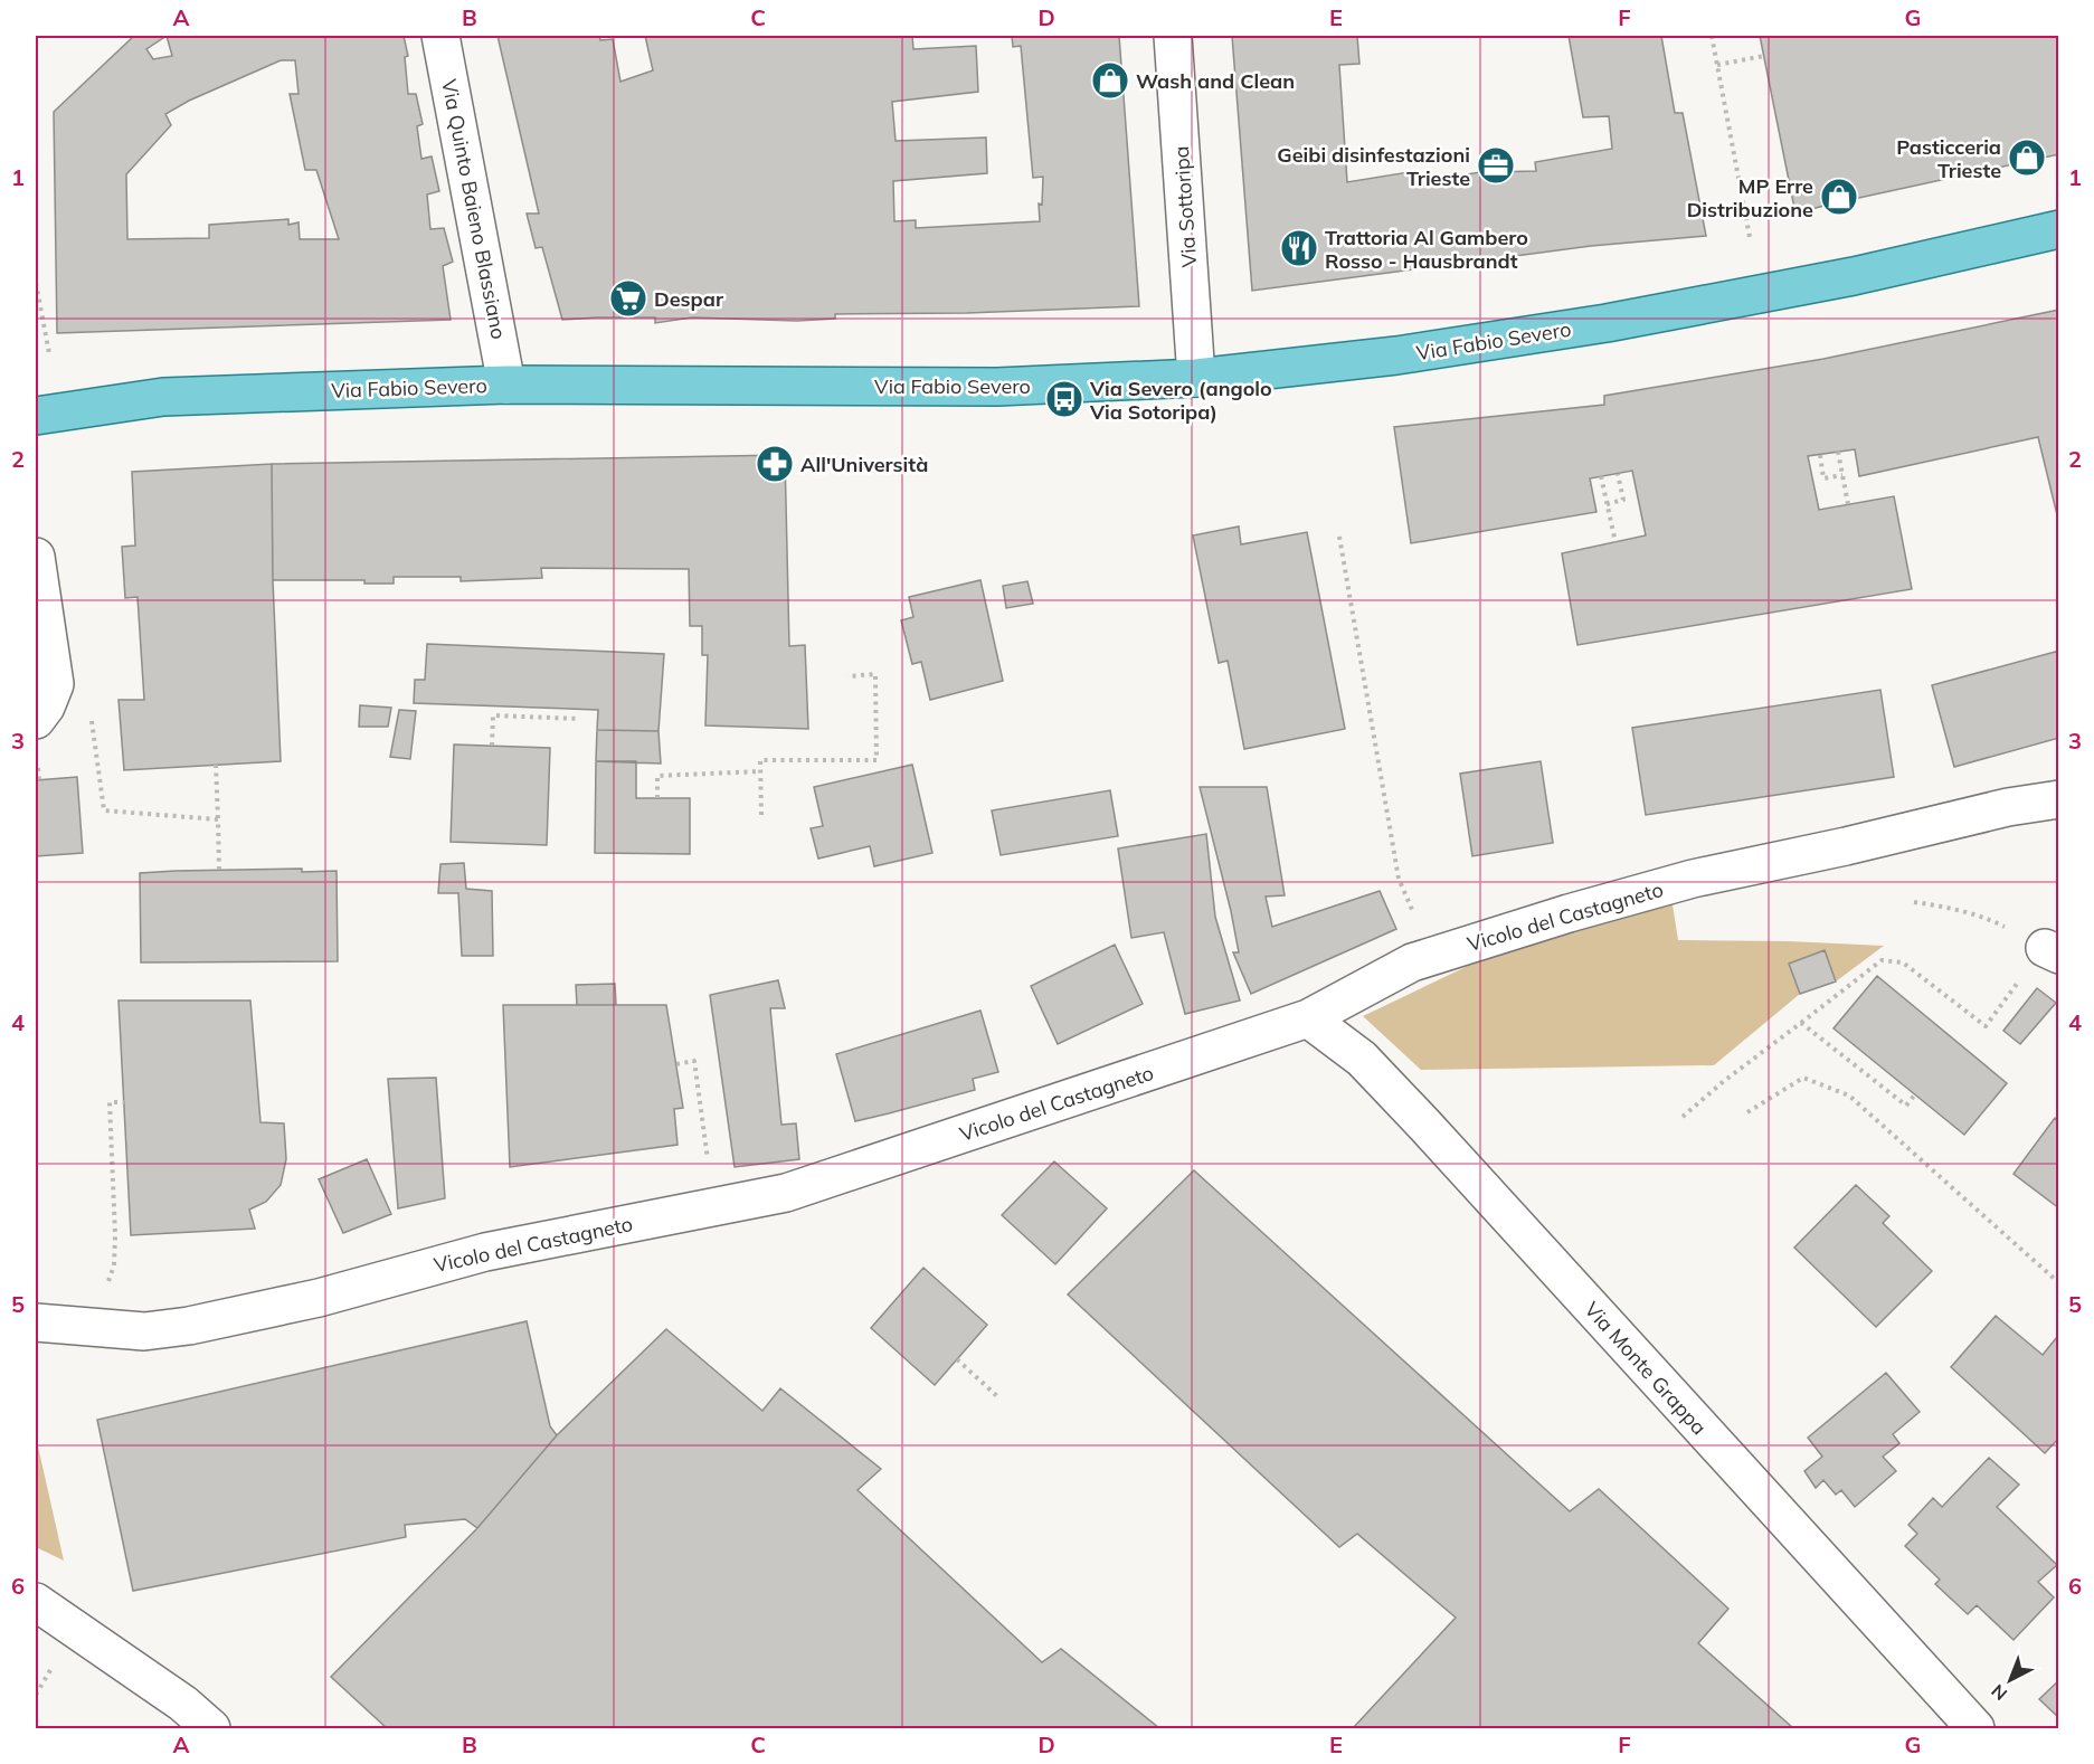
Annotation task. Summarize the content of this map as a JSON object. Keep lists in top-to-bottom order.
{
  "streets": {
    "main road": ["Via Fabio Severo"],
    "street": [
      "Via Sottoripa",
      "Via Quinto Baieno Blassiano",
      "Vicolo del Castagneto",
      "Via Monte Grappa"
    ]
  },
  "crossings": [
    ["Via Sottoripa", "Via Fabio Severo"],
    ["Via Quinto Baieno Blassiano", "Via Fabio Severo"],
    ["Vicolo del Castagneto", "Via Monte Grappa"]
  ],
  "places": {
    "shop": ["Wash and Clean", "Pasticceria Trieste", "MP Erre Distribuzione"],
    "office": ["Geibi disinfestazioni Trieste"],
    "restaurant": ["Trattoria Al Gambero Rosso - Hausbrandt"],
    "supermarket": ["Despar"],
    "bus stop": ["Via Severo (angolo Via Sotoripa)"],
    "pharmacy": ["All'Università"]
  },
  "north": "bottom left",
  "grid": {
    "columns": [
      "A",
      "B",
      "C",
      "D",
      "E",
      "F",
      "G"
    ],
    "rows": [
      "1",
      "2",
      "3",
      "4",
      "5",
      "6"
    ]
  }
}
